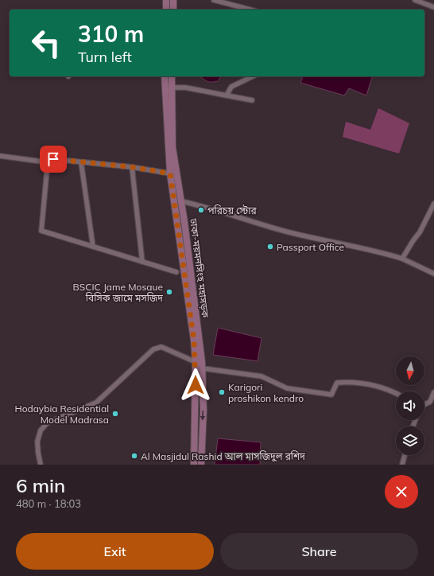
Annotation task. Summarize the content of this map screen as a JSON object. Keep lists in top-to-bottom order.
{
  "streets": {
    "main road": ["ঢাকা-ময়মনসিংহ মহাসড়ক"]
  },
  "places": [
    "পরিচয় স্টোর",
    "Passport Office",
    "BSCIC Jame Mosque বিসিক জামে মসজিদ",
    "Karigori proshikon kendro",
    "Hodaybia Residential Model Madrasa",
    "Al Masjidul Rashid আল মাসজিদুল রশিদ"
  ],
  "north": "bottom",
  "page": {
    "turn": ["310 m", "Turn left"],
    "heading": ["6 min", "480 m · 18:03"],
    "buttons": ["Exit", "Share"]
  }
}
